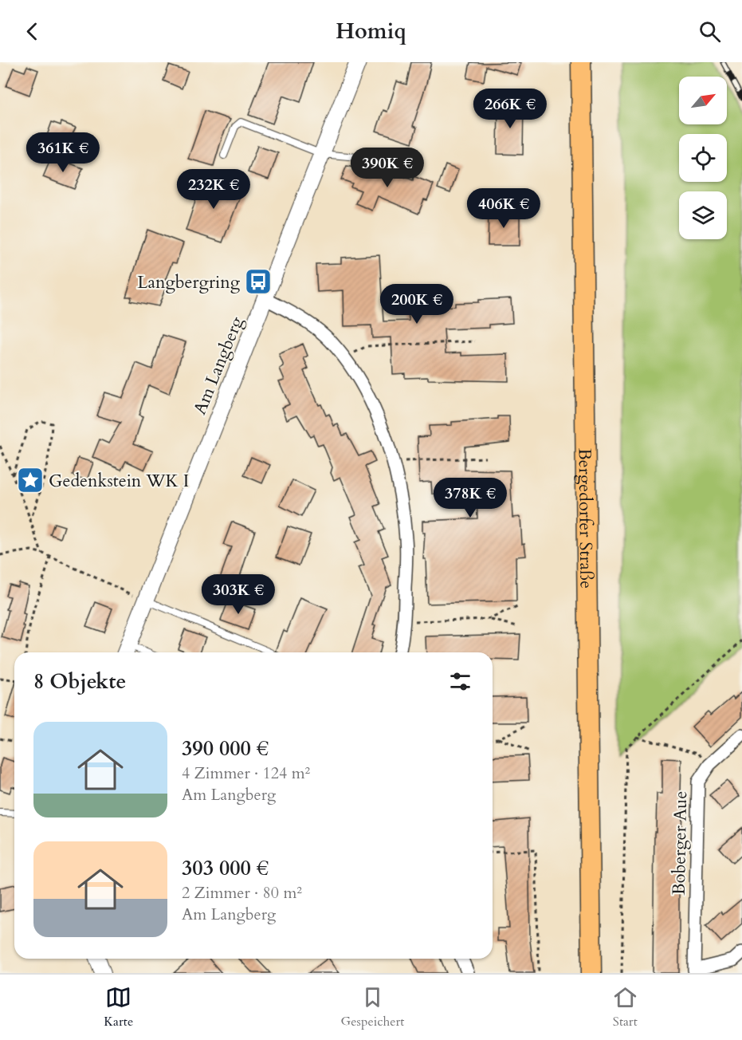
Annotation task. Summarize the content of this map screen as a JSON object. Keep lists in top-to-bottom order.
{
  "streets": {
    "main road": ["Bergedorfer Straße"],
    "street": ["Am Langberg", "Boberger Aue"]
  },
  "places": {
    "bus stop": ["Langbergring"],
    "place": ["Gedenkstein WK I"]
  },
  "north": "top right",
  "page": {
    "header": "Homiq",
    "price": [
      "266K €",
      "361K €",
      "390K €",
      "232K €",
      "406K €",
      "200K €",
      "378K €",
      "303K €"
    ],
    "heading": "8 Objekte",
    "list": [
      {
        "name": "390 000 €",
        "note": "4 Zimmer · 124 m² · Am Langberg"
      },
      {
        "name": "303 000 €",
        "note": "2 Zimmer · 80 m² · Am Langberg"
      }
    ],
    "tabs": ["Karte", "Gespeichert", "Start"]
  }
}
